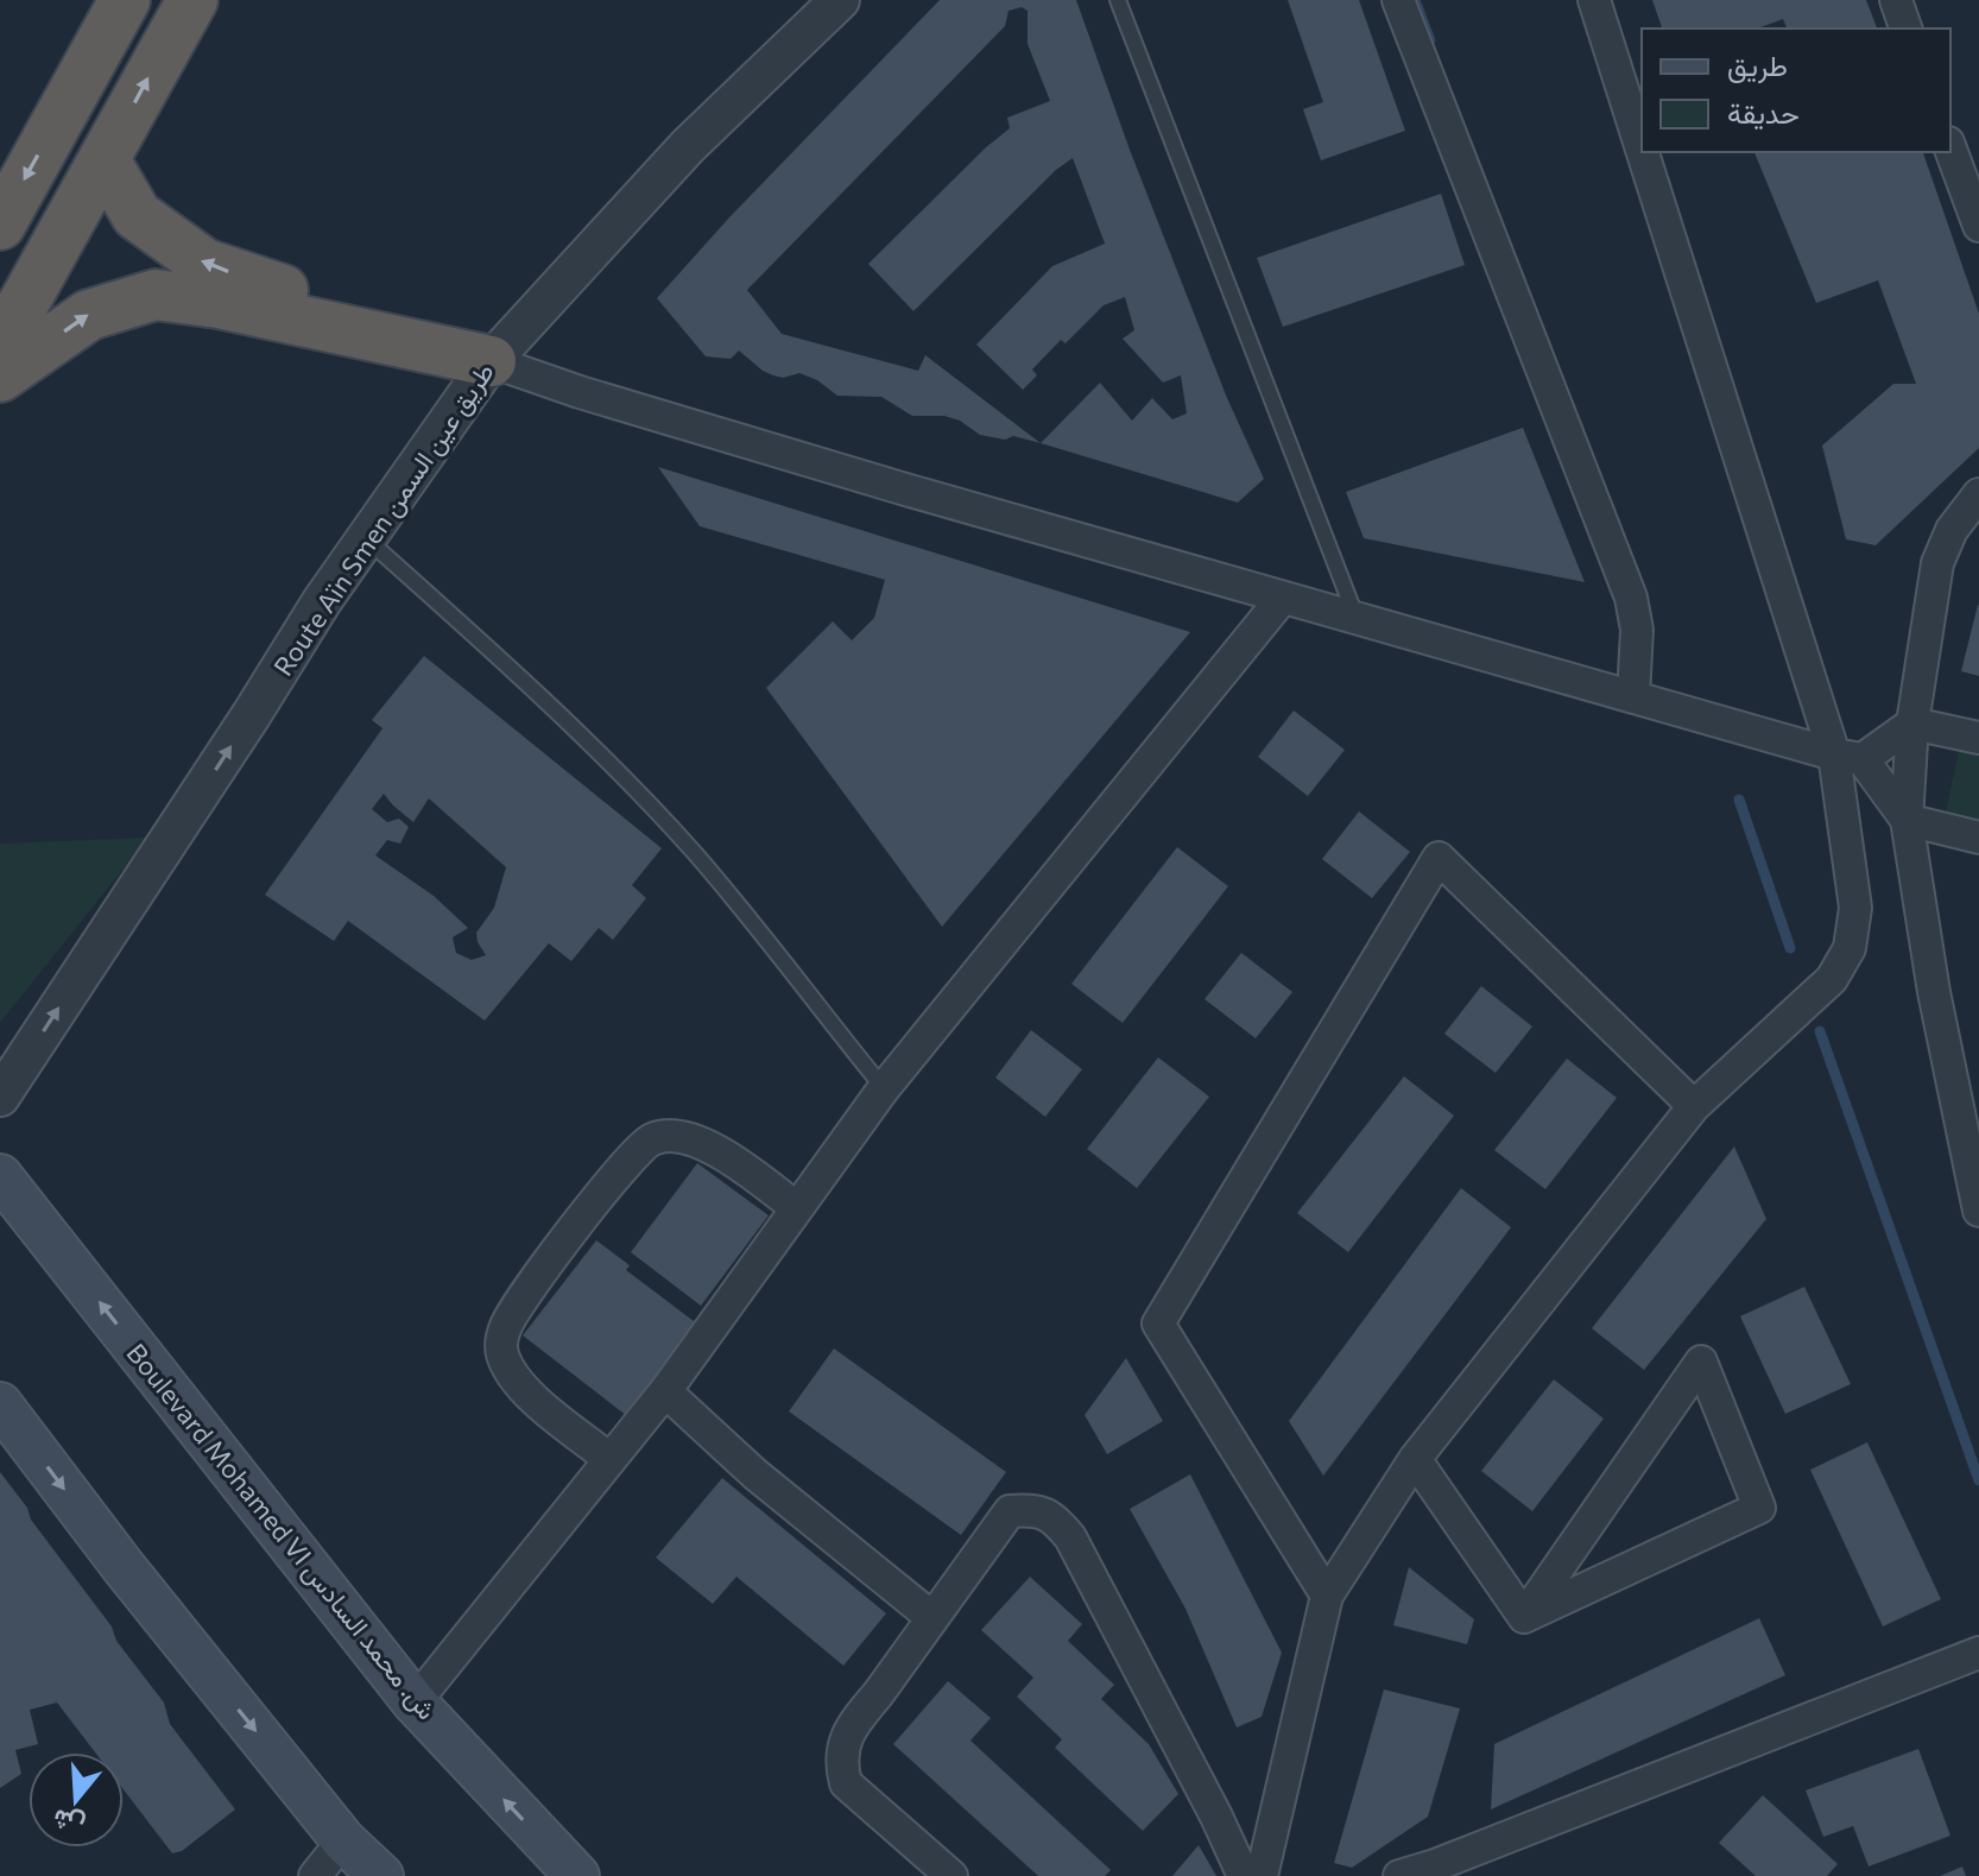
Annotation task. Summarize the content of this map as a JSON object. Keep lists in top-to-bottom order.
{
  "streets": {
    "main road": ["Boulevard Mohamed VI ش. محمد السادس"],
    "street": ["Route Aïn Smen طريق عين السمن"]
  },
  "one_way": ["Route Aïn Smen طريق عين السمن"],
  "legend": ["طريق", "حديقة"],
  "north": "bottom"
}
